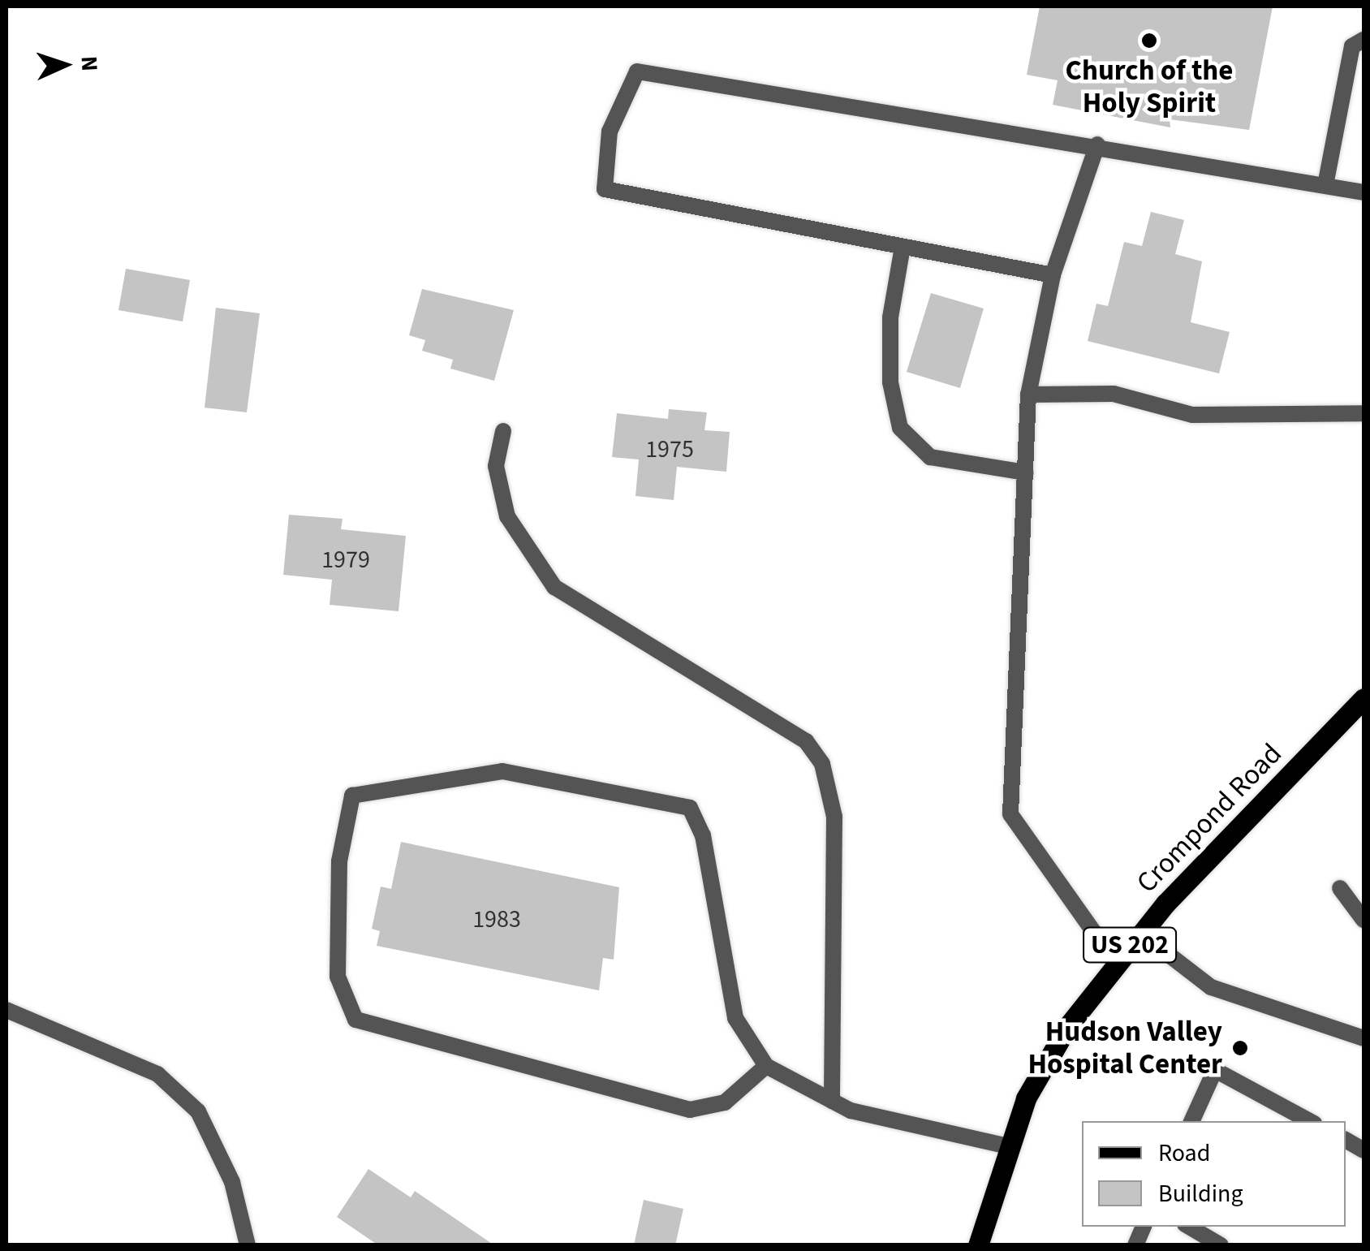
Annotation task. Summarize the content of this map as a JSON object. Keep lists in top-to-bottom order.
{
  "streets": {
    "main road": ["Crompond Road", "US 202"]
  },
  "places": ["Church of the Holy Spirit", "Hudson Valley Hospital Center"],
  "house_numbers": ["1975", "1979", "1983"],
  "legend": ["Road", "Building"],
  "north": "right"
}
